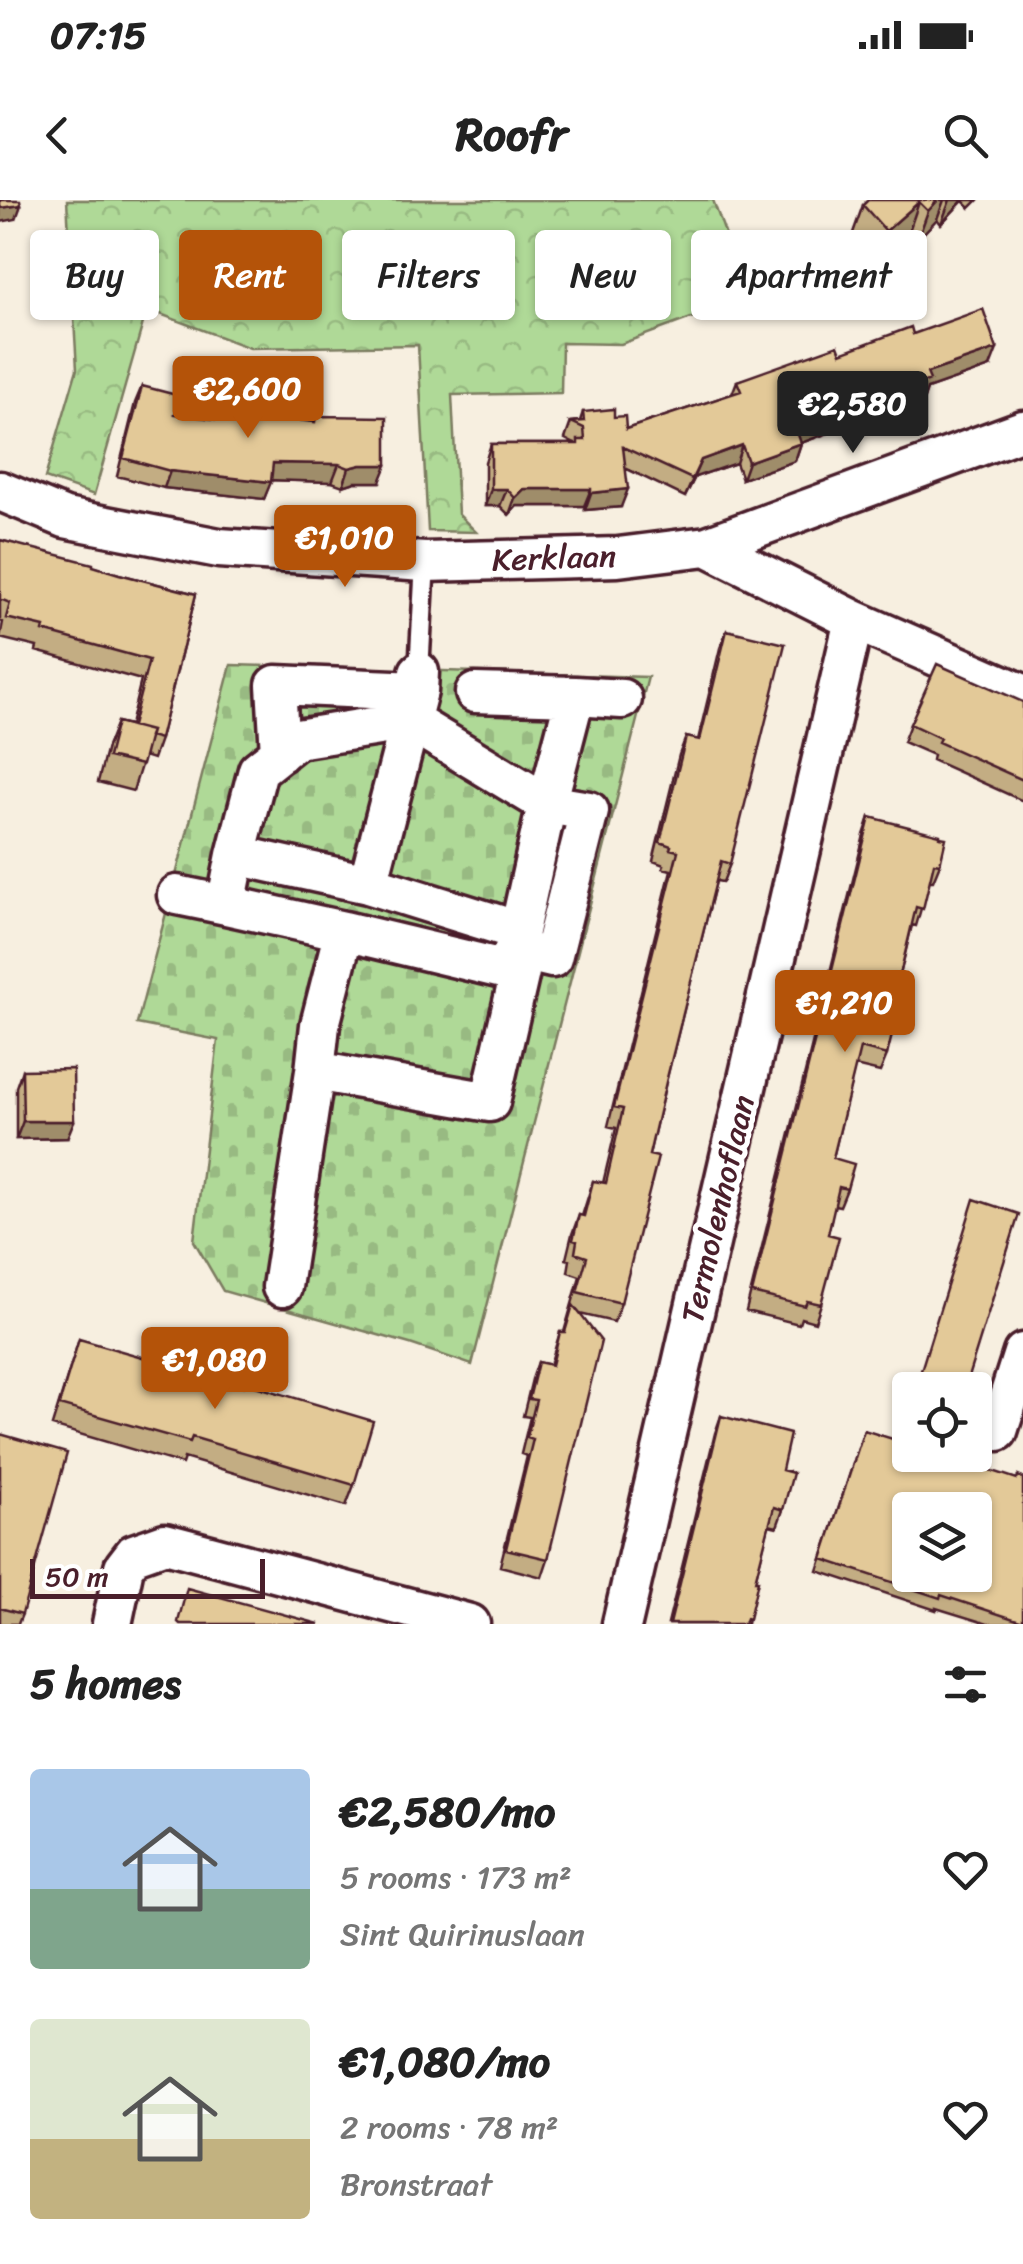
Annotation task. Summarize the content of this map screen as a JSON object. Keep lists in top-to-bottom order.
{
  "streets": {
    "street": ["Kerklaan", "Termolenhoflaan"]
  },
  "scale_bar": "50 m",
  "page": {
    "status": "07:15",
    "header": "Roofr",
    "chip": [
      "Buy",
      "Rent",
      "Filters",
      "New",
      "Apartment"
    ],
    "price": [
      "€2,600",
      "€2,580",
      "€1,010",
      "€1,210",
      "€1,080"
    ],
    "scale": "50 m",
    "heading": "5 homes",
    "list": [
      {
        "name": "€2,580/mo",
        "note": "5 rooms · 173 m² · Sint Quirinuslaan"
      },
      {
        "name": "€1,080/mo",
        "note": "2 rooms · 78 m² · Bronstraat"
      }
    ]
  }
}
